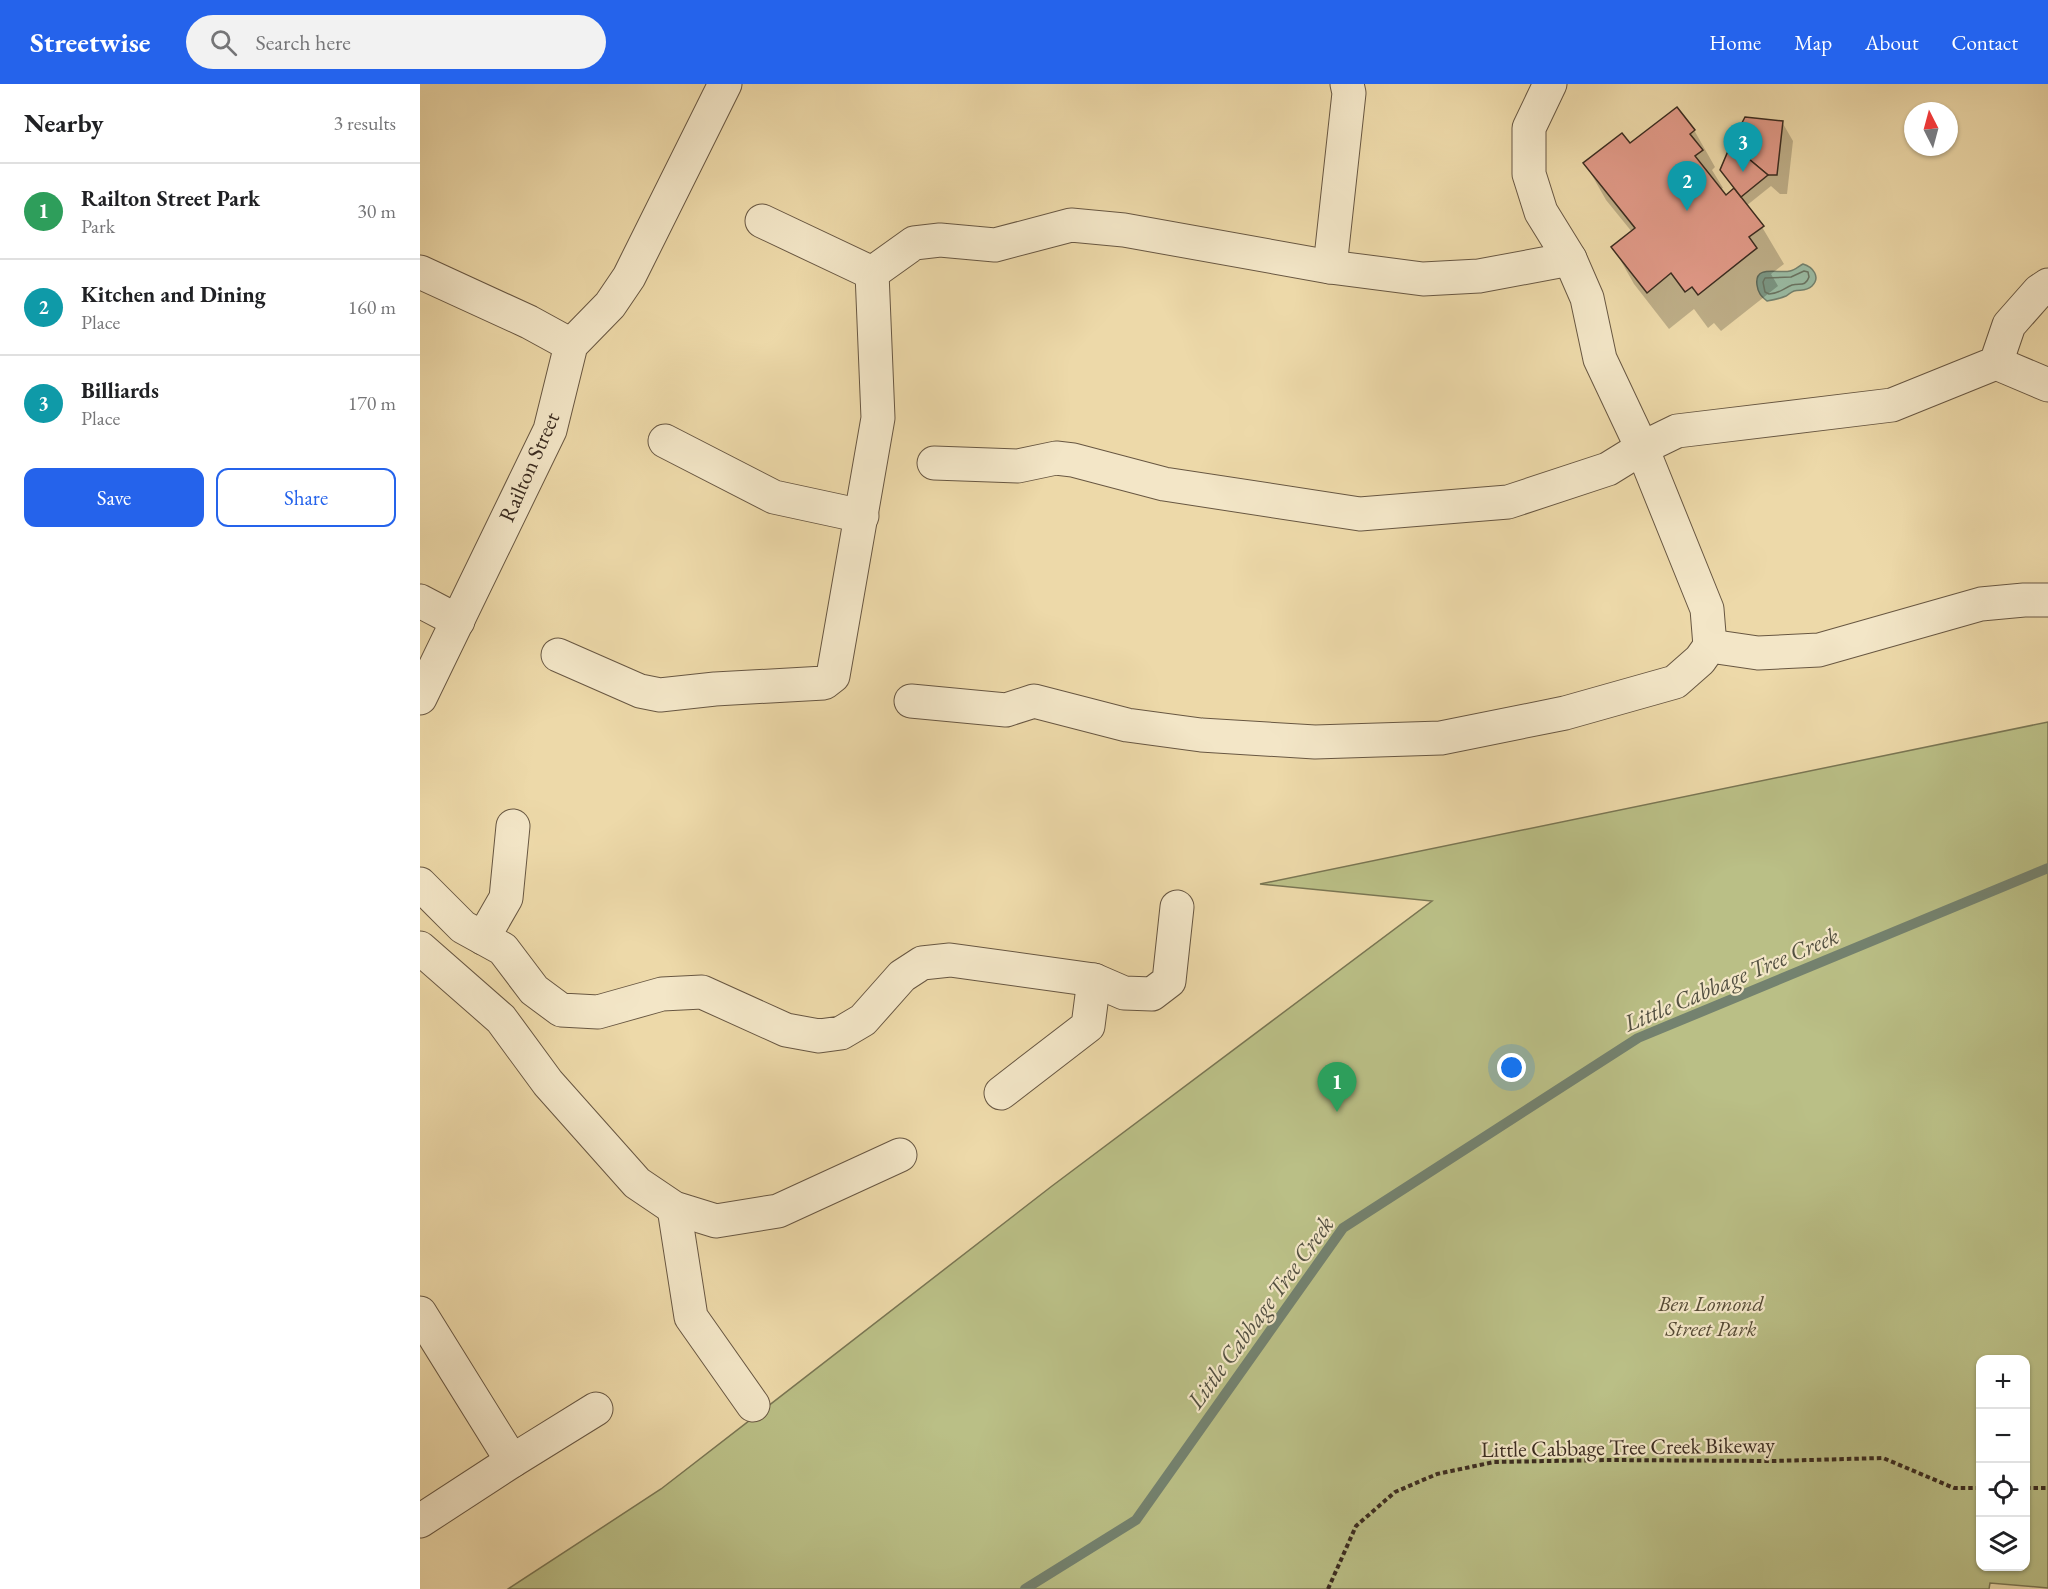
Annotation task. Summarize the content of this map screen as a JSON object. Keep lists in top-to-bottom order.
{
  "streets": {
    "street": ["Railton Street"],
    "path": ["Little Cabbage Tree Creek Bikeway"]
  },
  "water": ["Little Cabbage Tree Creek"],
  "parks": ["Ben Lomond Street Park"],
  "north": "top",
  "page": {
    "header": "Streetwise",
    "search": "Search here",
    "nav": [
      "Home",
      "Map",
      "About",
      "Contact"
    ],
    "heading": ["Nearby", "3 results"],
    "pins": ["3", "2", "1"],
    "list": [
      {
        "mark": "1",
        "name": "Railton Street Park",
        "note": "Park",
        "value": "30 m"
      },
      {
        "mark": "2",
        "name": "Kitchen and Dining",
        "note": "Place",
        "value": "160 m"
      },
      {
        "mark": "3",
        "name": "Billiards",
        "note": "Place",
        "value": "170 m"
      }
    ],
    "buttons": ["Save", "Share"],
    "map_buttons": ["+", "−"]
  }
}
